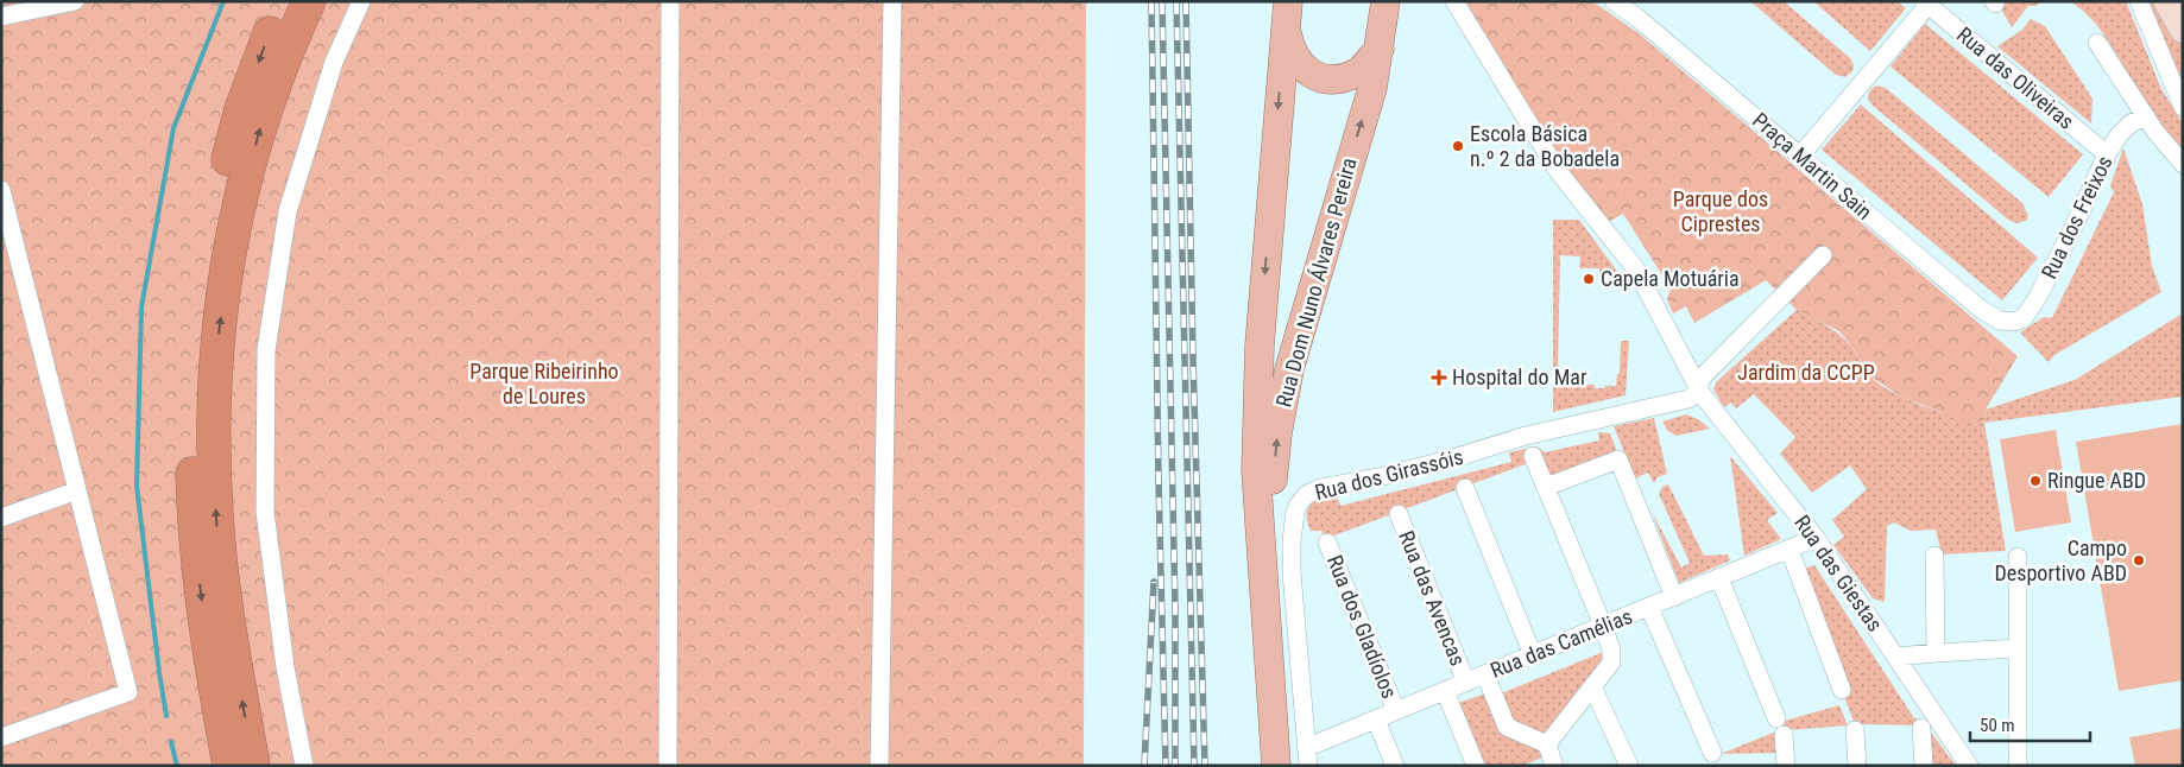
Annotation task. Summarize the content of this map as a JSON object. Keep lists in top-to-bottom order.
{
  "streets": {
    "main road": ["Rua Dom Nuno Álvares Pereira"],
    "street": [
      "Rua das Oliveiras",
      "Praça Martin Sain",
      "Rua dos Freixos",
      "Rua dos Girassóis",
      "Rua das Giestas",
      "Rua das Avencas",
      "Rua dos Gladíolos",
      "Rua das Camélias"
    ]
  },
  "crossings": [
    ["Rua das Oliveiras", "Rua dos Freixos"],
    ["Praça Martin Sain", "Rua dos Freixos"],
    ["Rua dos Girassóis", "Rua das Giestas"],
    ["Rua dos Girassóis", "Rua das Camélias"],
    ["Rua das Giestas", "Rua das Camélias"],
    ["Rua das Avencas", "Rua das Camélias"],
    ["Rua dos Gladíolos", "Rua das Camélias"]
  ],
  "parks": ["Parque dos Ciprestes", "Parque Ribeirinho de Loures", "Jardim da CCPP"],
  "places": {
    "other": [
      "Escola Básica n.º 2 da Bobadela",
      "Capela Motuária",
      "Ringue ABD",
      "Campo Desportivo ABD"
    ],
    "health": ["Hospital do Mar"]
  },
  "scale_bar": "50 m"
}
